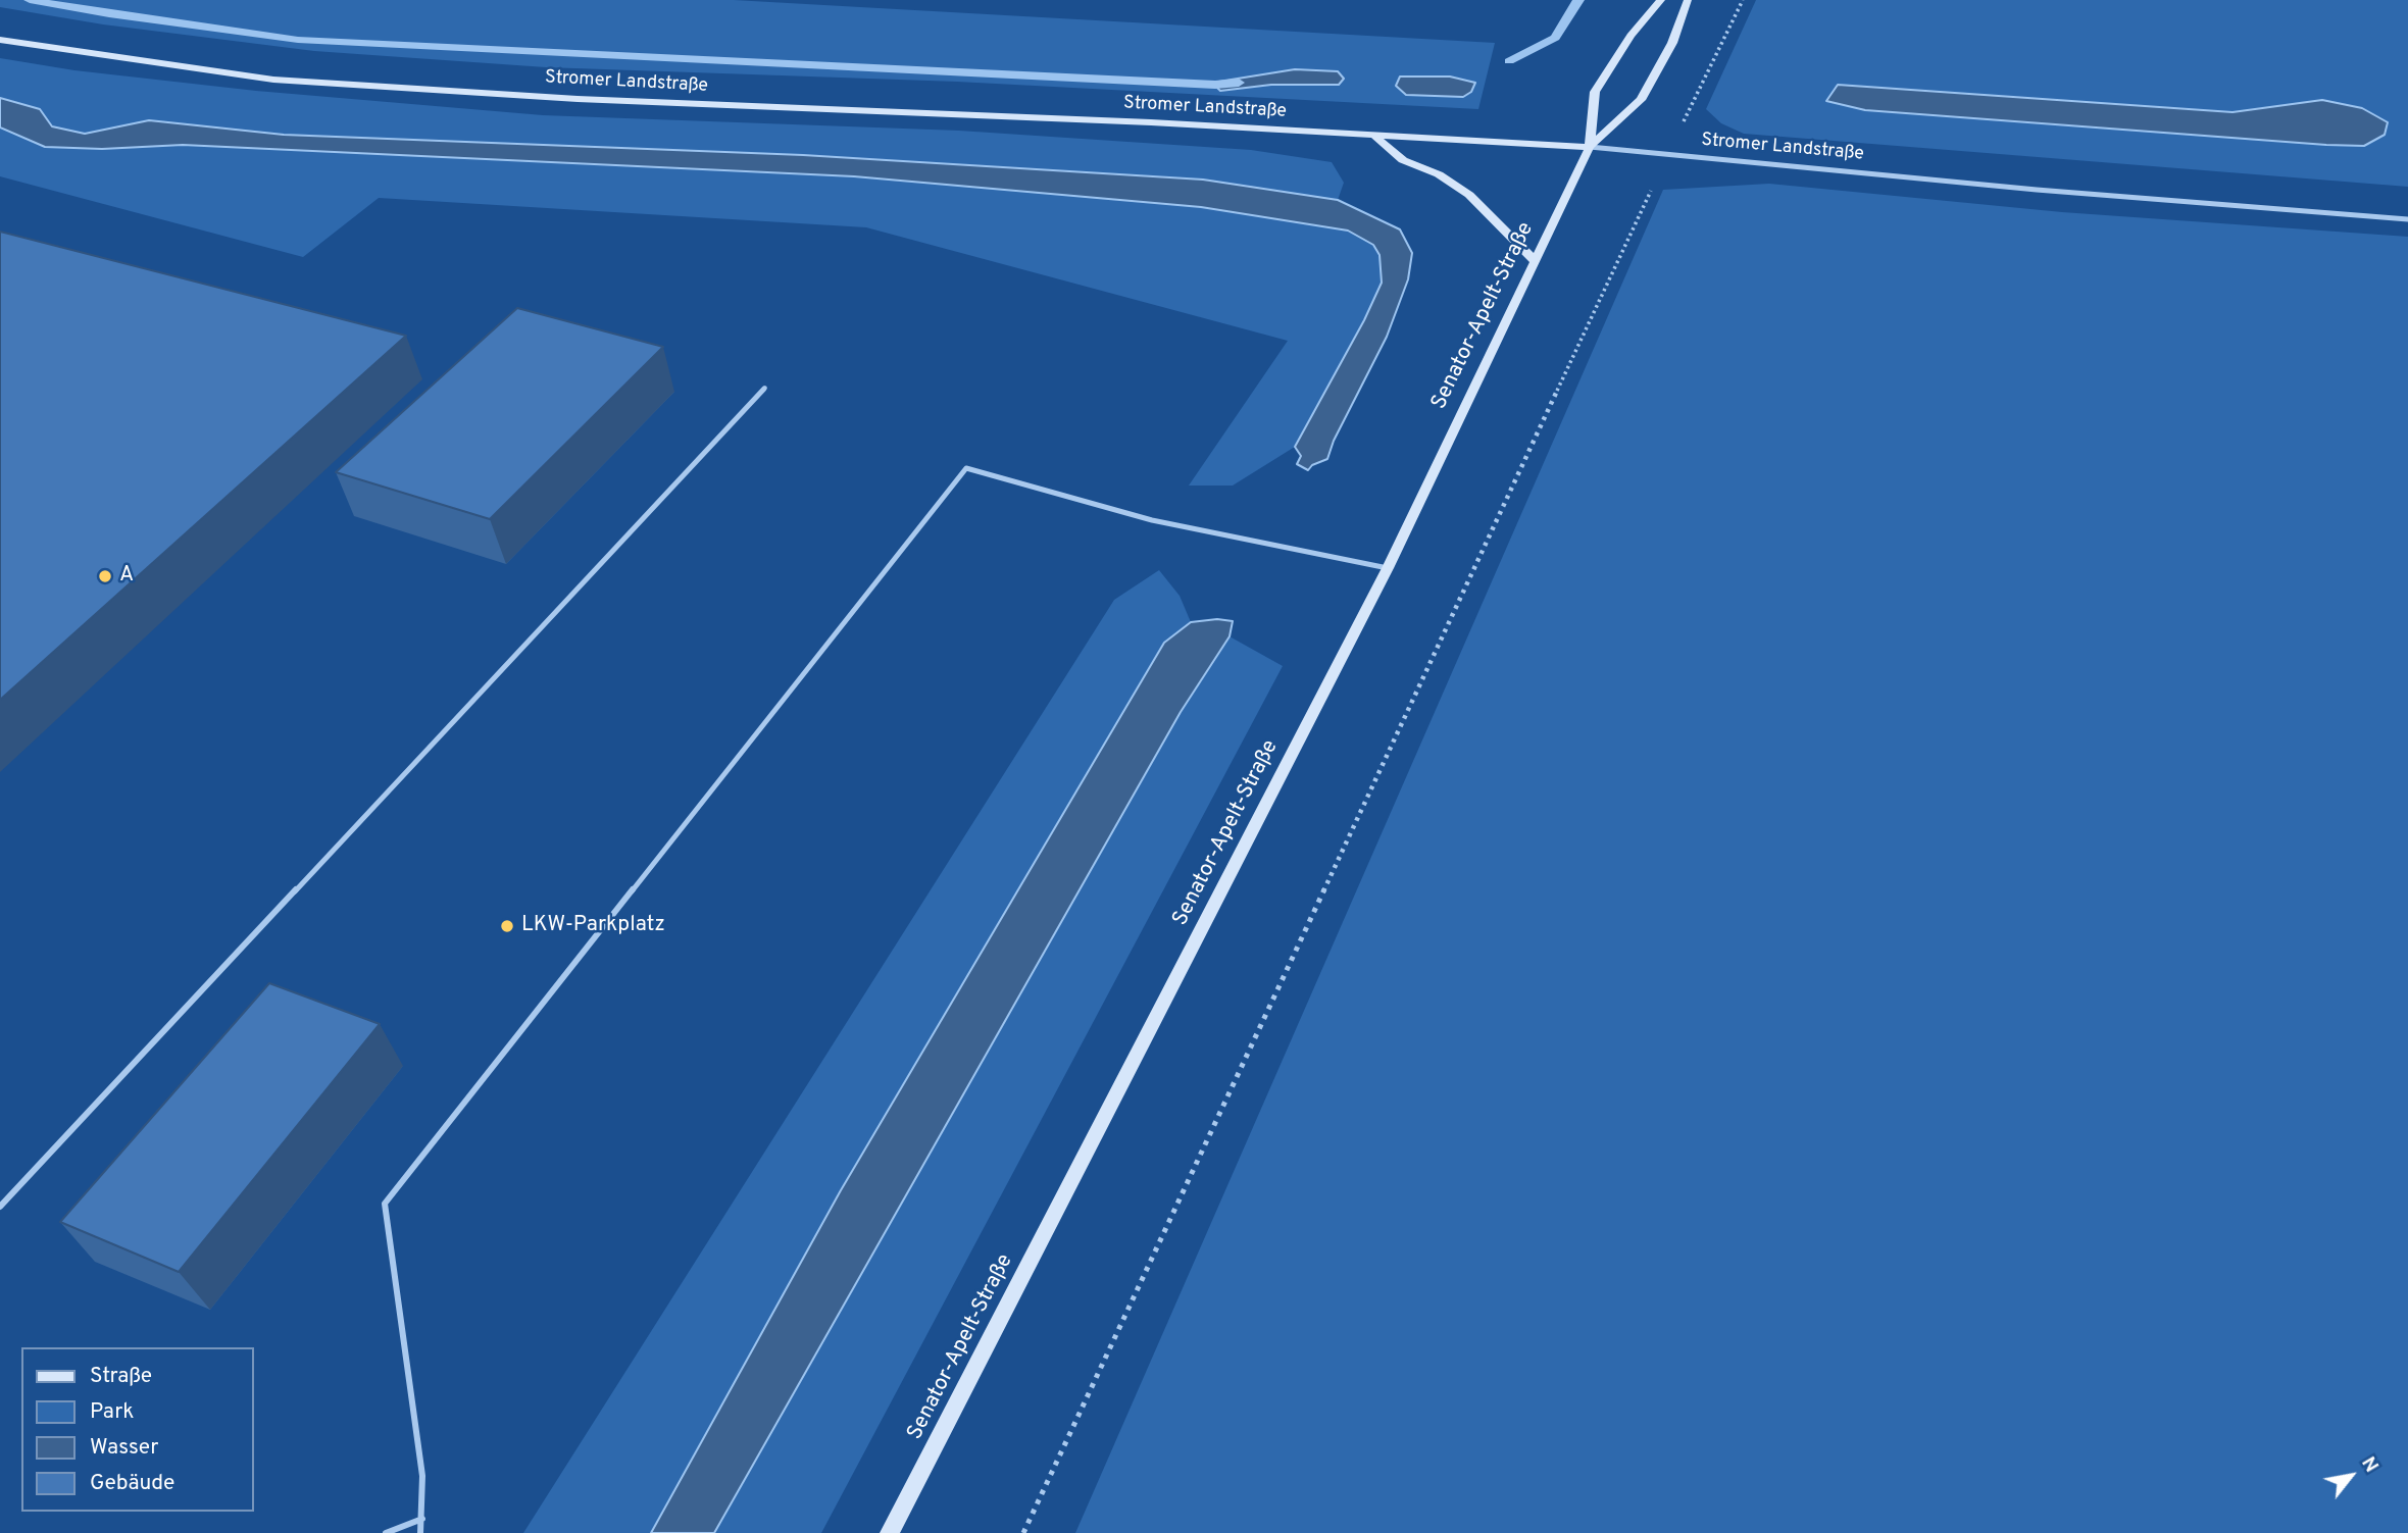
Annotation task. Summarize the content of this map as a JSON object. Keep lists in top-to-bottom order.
{
  "streets": {
    "street": ["Stromer Landstraße", "Senator-Apelt-Straße"]
  },
  "crossings": [
    ["Stromer Landstraße", "Senator-Apelt-Straße"]
  ],
  "places": ["A", "LKW-Parkplatz"],
  "legend": [
    "Straße",
    "Park",
    "Wasser",
    "Gebäude"
  ],
  "north": "top right"
}
